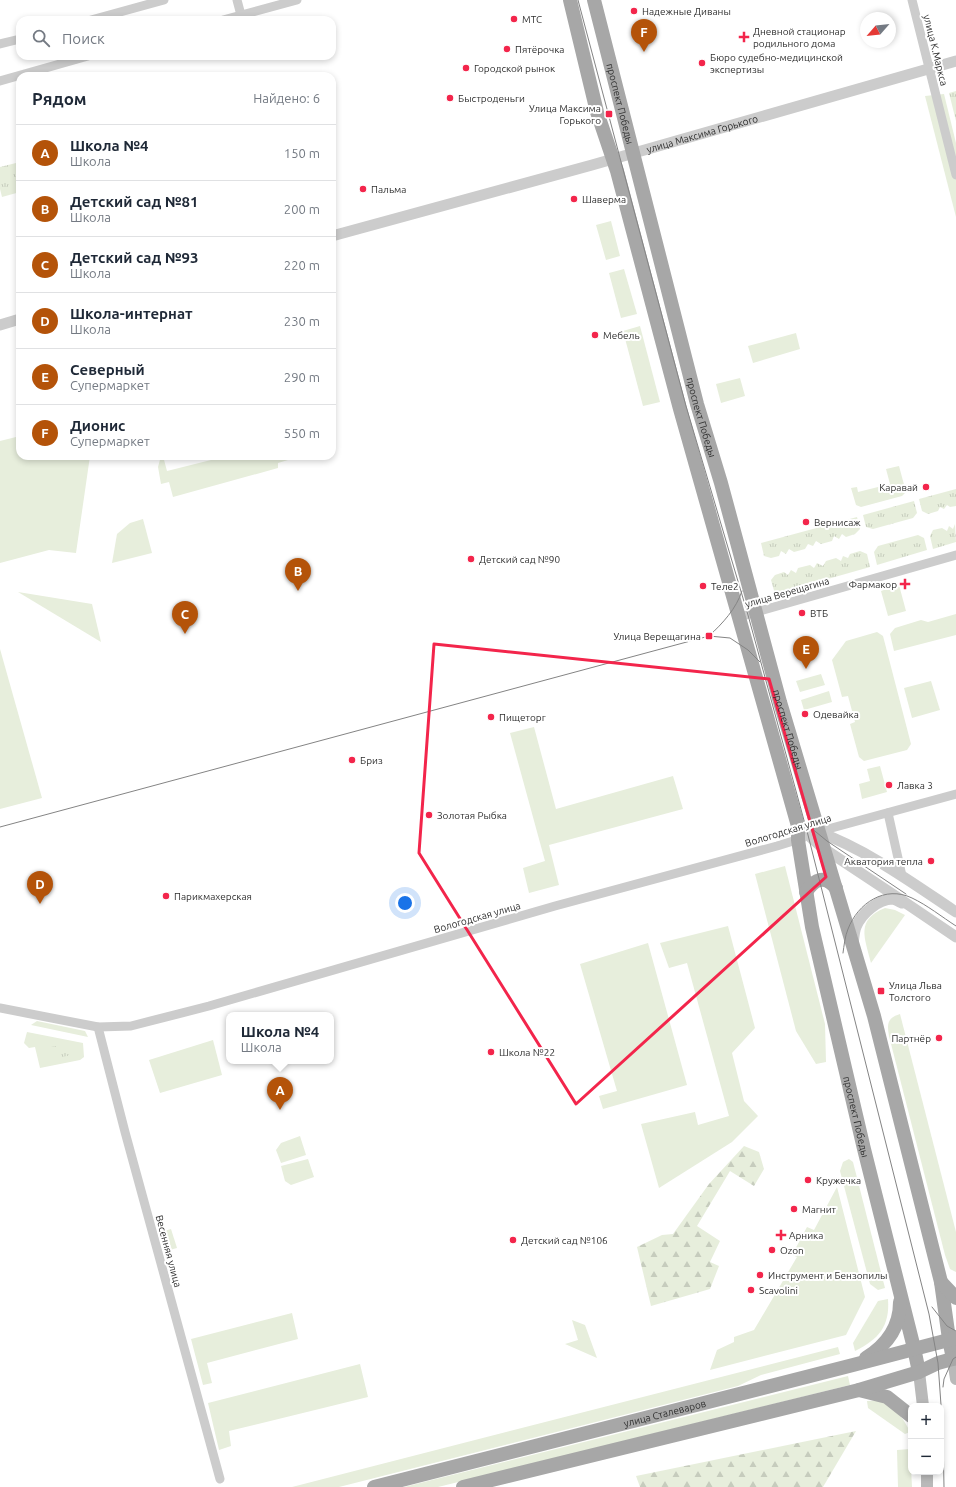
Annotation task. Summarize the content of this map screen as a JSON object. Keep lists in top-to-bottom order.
{
  "streets": {
    "main road": ["проспект Победы", "улица Сталеваров"],
    "street": [
      "улица К.Маркса",
      "улица Максима Горького",
      "улица Верещагина",
      "Вологодская улица",
      "Весенняя улица"
    ]
  },
  "crossings": [
    ["улица К.Маркса", "улица Максима Горького"],
    ["проспект Победы", "улица Максима Горького"],
    ["проспект Победы", "улица Верещагина"],
    ["проспект Победы", "Вологодская улица"],
    ["проспект Победы", "улица Сталеваров"],
    ["Вологодская улица", "Весенняя улица"]
  ],
  "places": {
    "other": [
      "Надежные Диваны",
      "МТС",
      "Пятёрочка",
      "Бюро судебно-медицинской экспертизы",
      "Городской рынок",
      "Быстроденьги",
      "Пальма",
      "Шаверма",
      "Мебель",
      "Каравай",
      "Вернисаж",
      "Детский сад №90",
      "Теле2",
      "ВТБ",
      "Одевайка",
      "Пищеторг",
      "Бриз",
      "Лавка 3",
      "Золотая Рыбка",
      "Акватория тепла",
      "Парикмахерская",
      "Партнёр",
      "Школа №22",
      "Кружечка",
      "Магнит",
      "Детский сад №106",
      "Ozon",
      "Инструмент и Бензопилы",
      "Scavolini"
    ],
    "health": ["Дневной стационар родильного дома", "Фармакор", "Арника"],
    "transit": ["Улица Максима Горького", "Улица Верещагина", "Улица Льва Толстого"]
  },
  "north": "bottom left",
  "page": {
    "search": "Поиск",
    "pins": [
      "F",
      "B",
      "C",
      "E",
      "D",
      "A"
    ],
    "heading": ["Рядом", "Найдено: 6"],
    "list": [
      {
        "mark": "A",
        "name": "Школа №4",
        "note": "Школа",
        "value": "150 m"
      },
      {
        "mark": "B",
        "name": "Детский сад №81",
        "note": "Школа",
        "value": "200 m"
      },
      {
        "mark": "C",
        "name": "Детский сад №93",
        "note": "Школа",
        "value": "220 m"
      },
      {
        "mark": "D",
        "name": "Школа-интернат",
        "note": "Школа",
        "value": "230 m"
      },
      {
        "mark": "E",
        "name": "Северный",
        "note": "Супермаркет",
        "value": "290 m"
      },
      {
        "mark": "F",
        "name": "Дионис",
        "note": "Супермаркет",
        "value": "550 m"
      }
    ],
    "popup": ["Школа №4", "Школа"],
    "map_buttons": ["+", "−"]
  }
}
